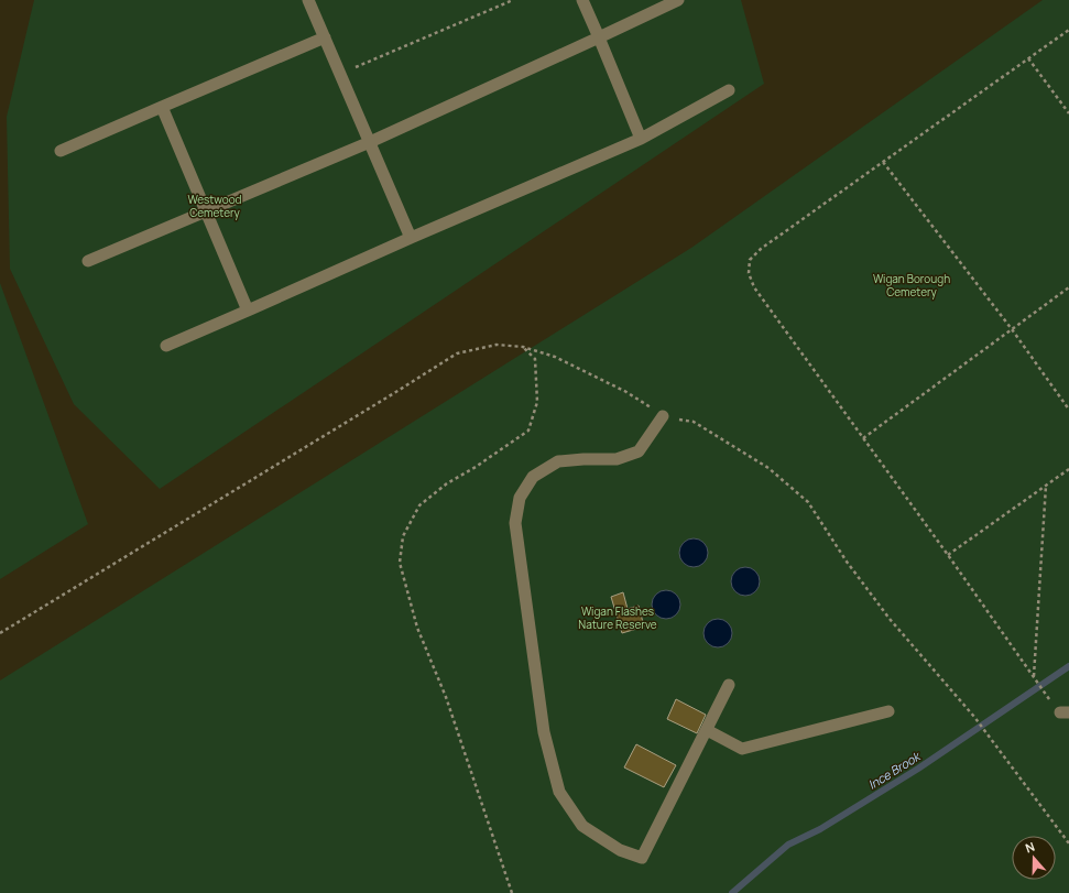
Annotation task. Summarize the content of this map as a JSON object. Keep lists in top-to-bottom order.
{
  "water": ["Ince Brook"],
  "parks": ["Westwood Cemetery", "Wigan Borough Cemetery", "Wigan Flashes Nature Reserve"],
  "north": "top"
}
